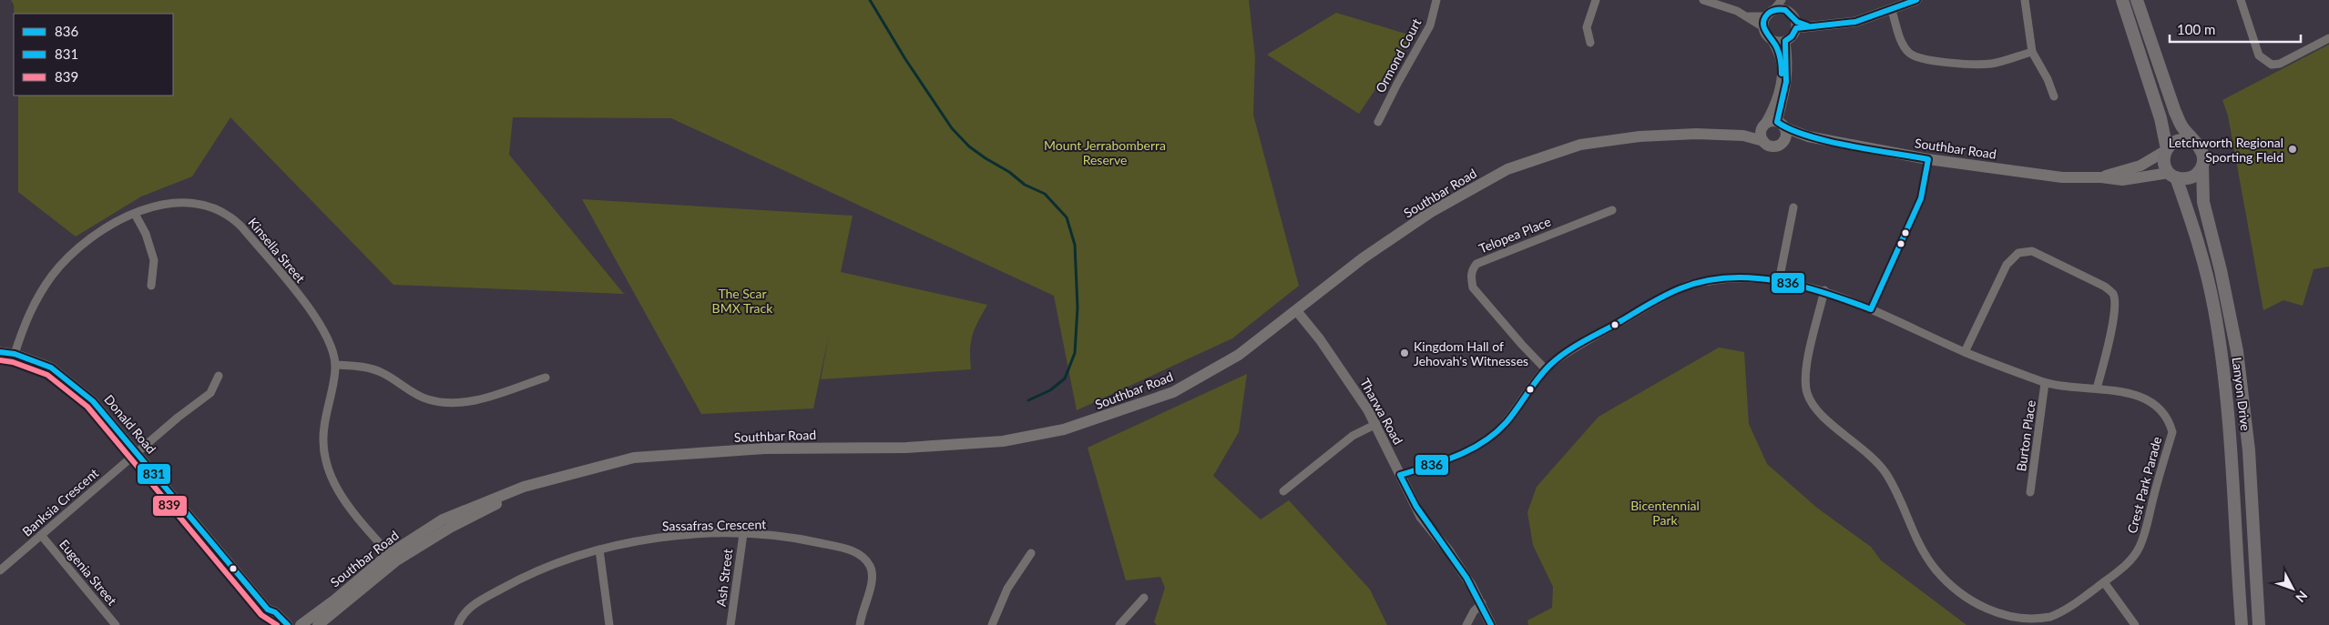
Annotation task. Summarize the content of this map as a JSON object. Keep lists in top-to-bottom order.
{
  "streets": {
    "main road": ["Southbar Road", "Lanyon Drive"],
    "street": [
      "Ormond Court",
      "Telopea Place",
      "Kinsella Street",
      "Tharwa Road",
      "Donald Road",
      "Burton Place",
      "Crest Park Parade",
      "Banksia Crescent",
      "Sassafras Crescent",
      "Eugenia Street",
      "Ash Street"
    ]
  },
  "crossings": [
    ["Southbar Road", "Kinsella Street"],
    ["Southbar Road", "Lanyon Drive"],
    ["Southbar Road", "Tharwa Road"],
    ["Telopea Place", "Crest Park Parade"],
    ["Kinsella Street", "Donald Road"],
    ["Tharwa Road", "Crest Park Parade"],
    ["Donald Road", "Banksia Crescent"],
    ["Burton Place", "Crest Park Parade"],
    ["Banksia Crescent", "Eugenia Street"],
    ["Sassafras Crescent", "Ash Street"]
  ],
  "parks": ["Mount Jerrabomberra Reserve", "The Scar BMX Track", "Bicentennial Park"],
  "places": ["Letchworth Regional Sporting FIeld", "Kingdom Hall of Jehovah's Witnesses"],
  "lines": ["transit line 836", "transit line 831", "transit line 839"],
  "legend": ["836", "831", "839"],
  "scale_bar": "100 m",
  "north": "bottom right"
}
